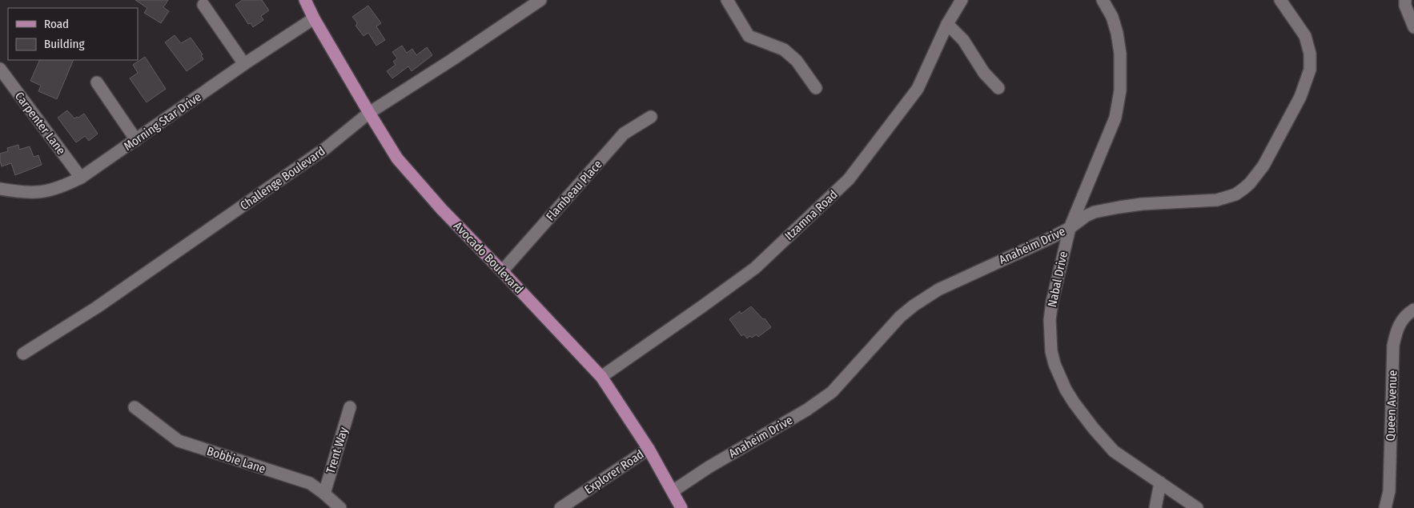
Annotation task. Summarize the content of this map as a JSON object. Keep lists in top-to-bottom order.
{
  "streets": {
    "main road": ["Avocado Boulevard"],
    "street": [
      "Morning Star Drive",
      "Carpenter Lane",
      "Challenge Boulevard",
      "Flambeau Place",
      "Itzamna Road",
      "Anaheim Drive",
      "Nabal Drive",
      "Queen Avenue",
      "Trent Way",
      "Bobbie Lane",
      "Explorer Road"
    ]
  },
  "crossings": [
    ["Morning Star Drive", "Carpenter Lane"],
    ["Morning Star Drive", "Avocado Boulevard"],
    ["Challenge Boulevard", "Avocado Boulevard"],
    ["Flambeau Place", "Avocado Boulevard"],
    ["Itzamna Road", "Avocado Boulevard"],
    ["Anaheim Drive", "Avocado Boulevard"],
    ["Anaheim Drive", "Nabal Drive"],
    ["Avocado Boulevard", "Explorer Road"],
    ["Trent Way", "Bobbie Lane"]
  ],
  "legend": ["Road", "Building"]
}
